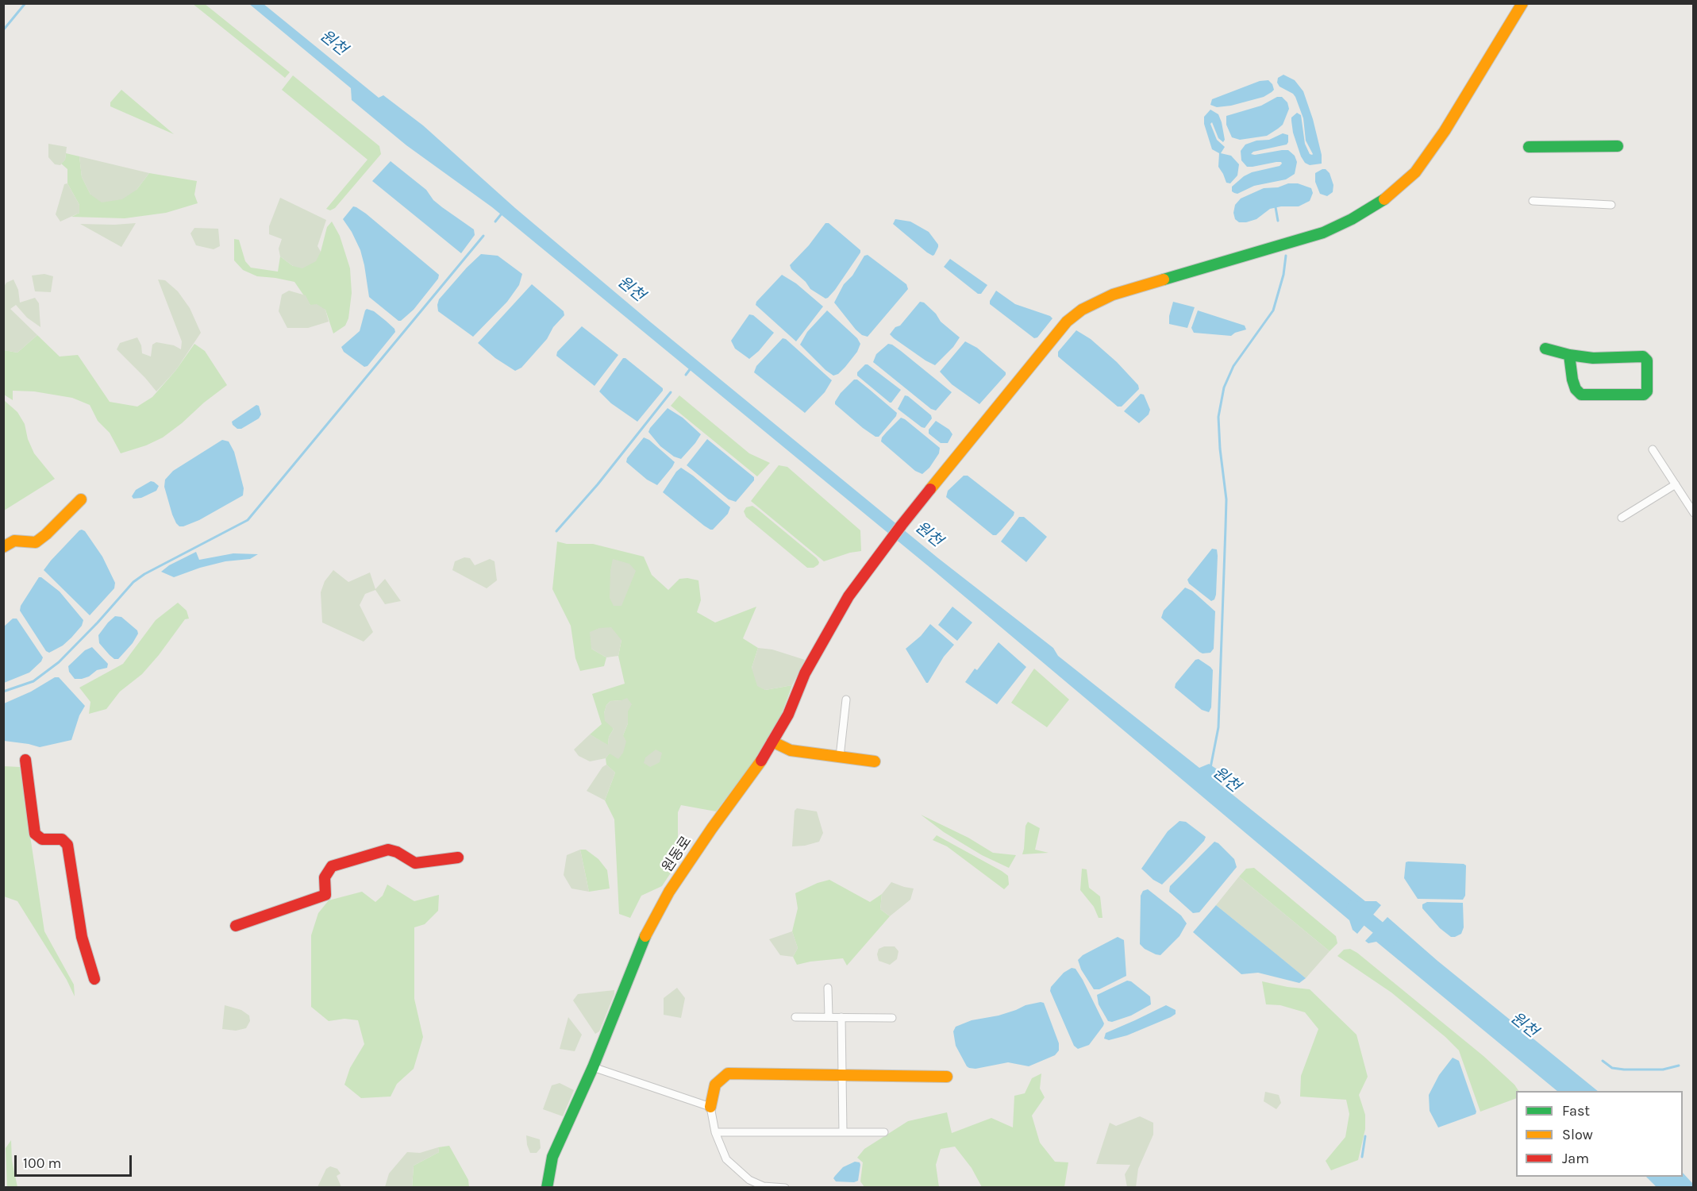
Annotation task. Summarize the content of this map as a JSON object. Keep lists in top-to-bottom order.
{
  "streets": {
    "street": ["원동로"]
  },
  "water": ["원천"],
  "legend": ["Fast", "Slow", "Jam"],
  "scale_bar": "100 m"
}
